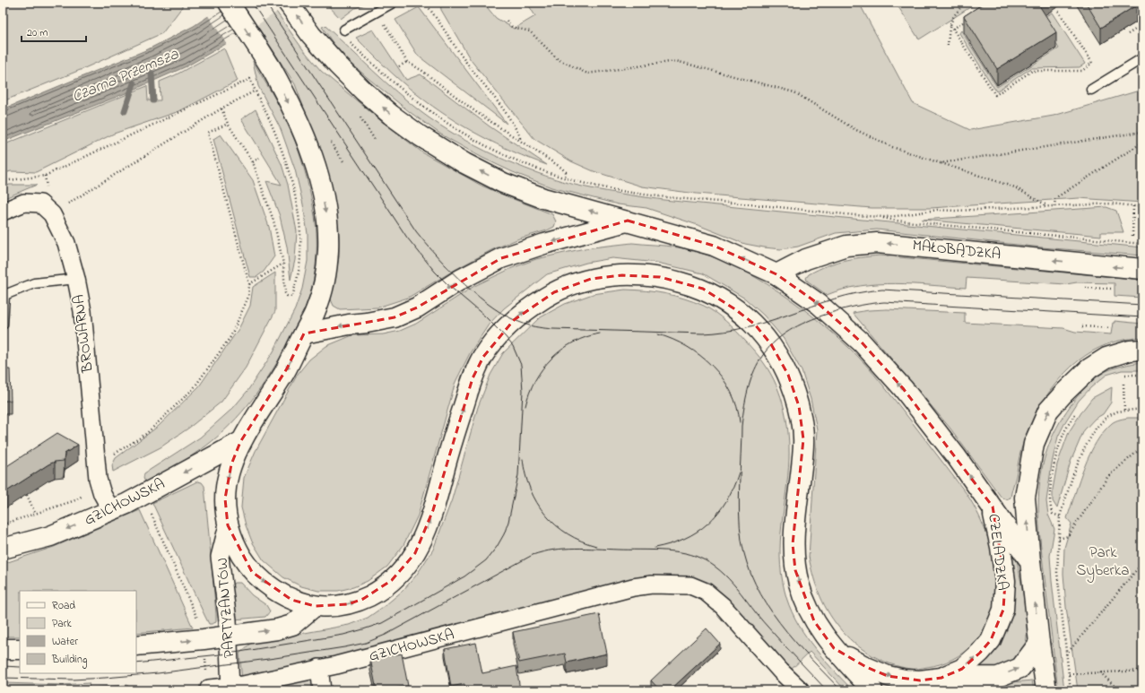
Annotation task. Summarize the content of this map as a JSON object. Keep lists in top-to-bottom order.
{
  "streets": {
    "main road": ["MAŁOBĄDZKA", "GZICHOWSKA", "CZELADZKA"],
    "street": ["BROWARNA", "PARTYZANTÓW"]
  },
  "crossings": [
    ["BROWARNA", "GZICHOWSKA"],
    ["GZICHOWSKA", "PARTYZANTÓW"]
  ],
  "one_way": ["MAŁOBĄDZKA"],
  "water": ["Czarna Przemsza"],
  "parks": ["Park Syberka"],
  "legend": [
    "Road",
    "Park",
    "Water",
    "Building"
  ],
  "scale_bar": "20 m"
}
